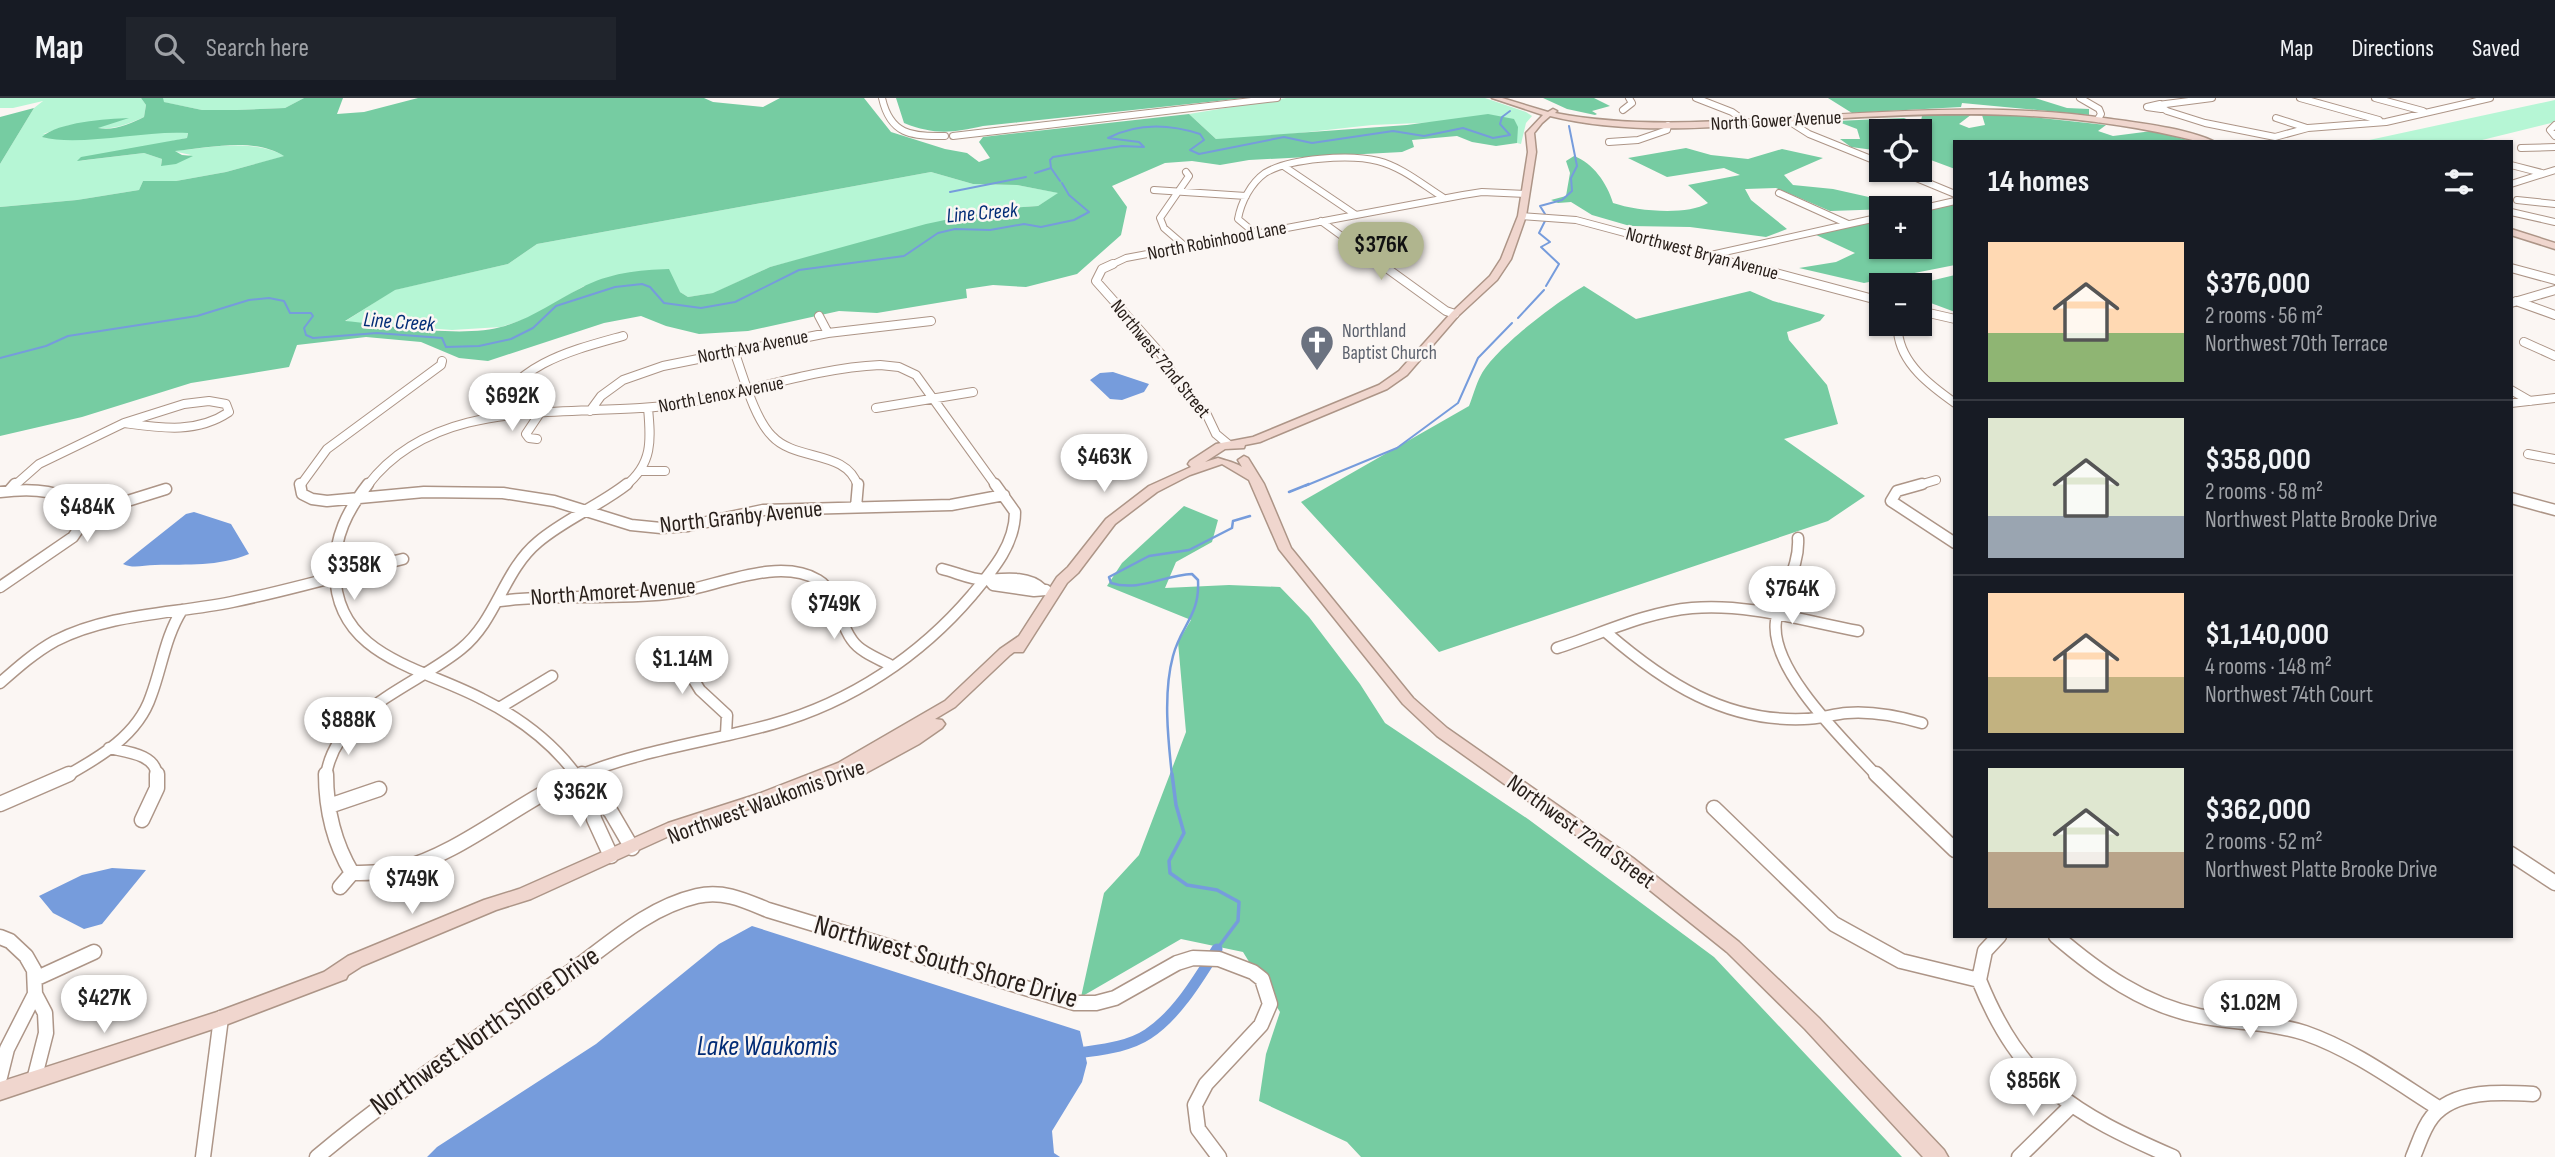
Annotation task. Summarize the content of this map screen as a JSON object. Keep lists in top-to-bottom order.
{
  "streets": {
    "main road": ["North Gower Avenue", "Northwest 72nd Street", "Northwest Waukomis Drive"],
    "street": [
      "North Robinhood Lane",
      "Northwest Bryan Avenue",
      "North Ava Avenue",
      "North Lenox Avenue",
      "North Granby Avenue",
      "North Amoret Avenue",
      "Northwest South Shore Drive",
      "Northwest North Shore Drive"
    ]
  },
  "crossings": [
    ["North Robinhood Lane", "Northwest 72nd Street"],
    ["North Ava Avenue", "North Lenox Avenue"],
    ["Northwest 72nd Street", "Northwest Waukomis Drive"],
    ["North Lenox Avenue", "North Granby Avenue"],
    ["North Lenox Avenue", "Northwest Waukomis Drive"],
    ["Northwest South Shore Drive", "Northwest North Shore Drive"]
  ],
  "water": ["Line Creek", "Lake Waukomis"],
  "places": {
    "church": ["Northland Baptist Church"]
  },
  "page": {
    "header": "Map",
    "search": "Search here",
    "nav": ["Map", "Directions", "Saved"],
    "map_buttons": ["+", "−"],
    "heading": "14 homes",
    "price": [
      "$376K",
      "$692K",
      "$463K",
      "$484K",
      "$358K",
      "$764K",
      "$749K",
      "$1.14M",
      "$888K",
      "$362K",
      "$749K",
      "$427K",
      "$1.02M",
      "$856K"
    ],
    "list": [
      {
        "name": "$376,000",
        "note": "2 rooms · 56 m² · Northwest 70th Terrace"
      },
      {
        "name": "$358,000",
        "note": "2 rooms · 58 m² · Northwest Platte Brooke Drive"
      },
      {
        "name": "$1,140,000",
        "note": "4 rooms · 148 m² · Northwest 74th Court"
      },
      {
        "name": "$362,000",
        "note": "2 rooms · 52 m² · Northwest Platte Brooke Drive"
      }
    ]
  }
}
